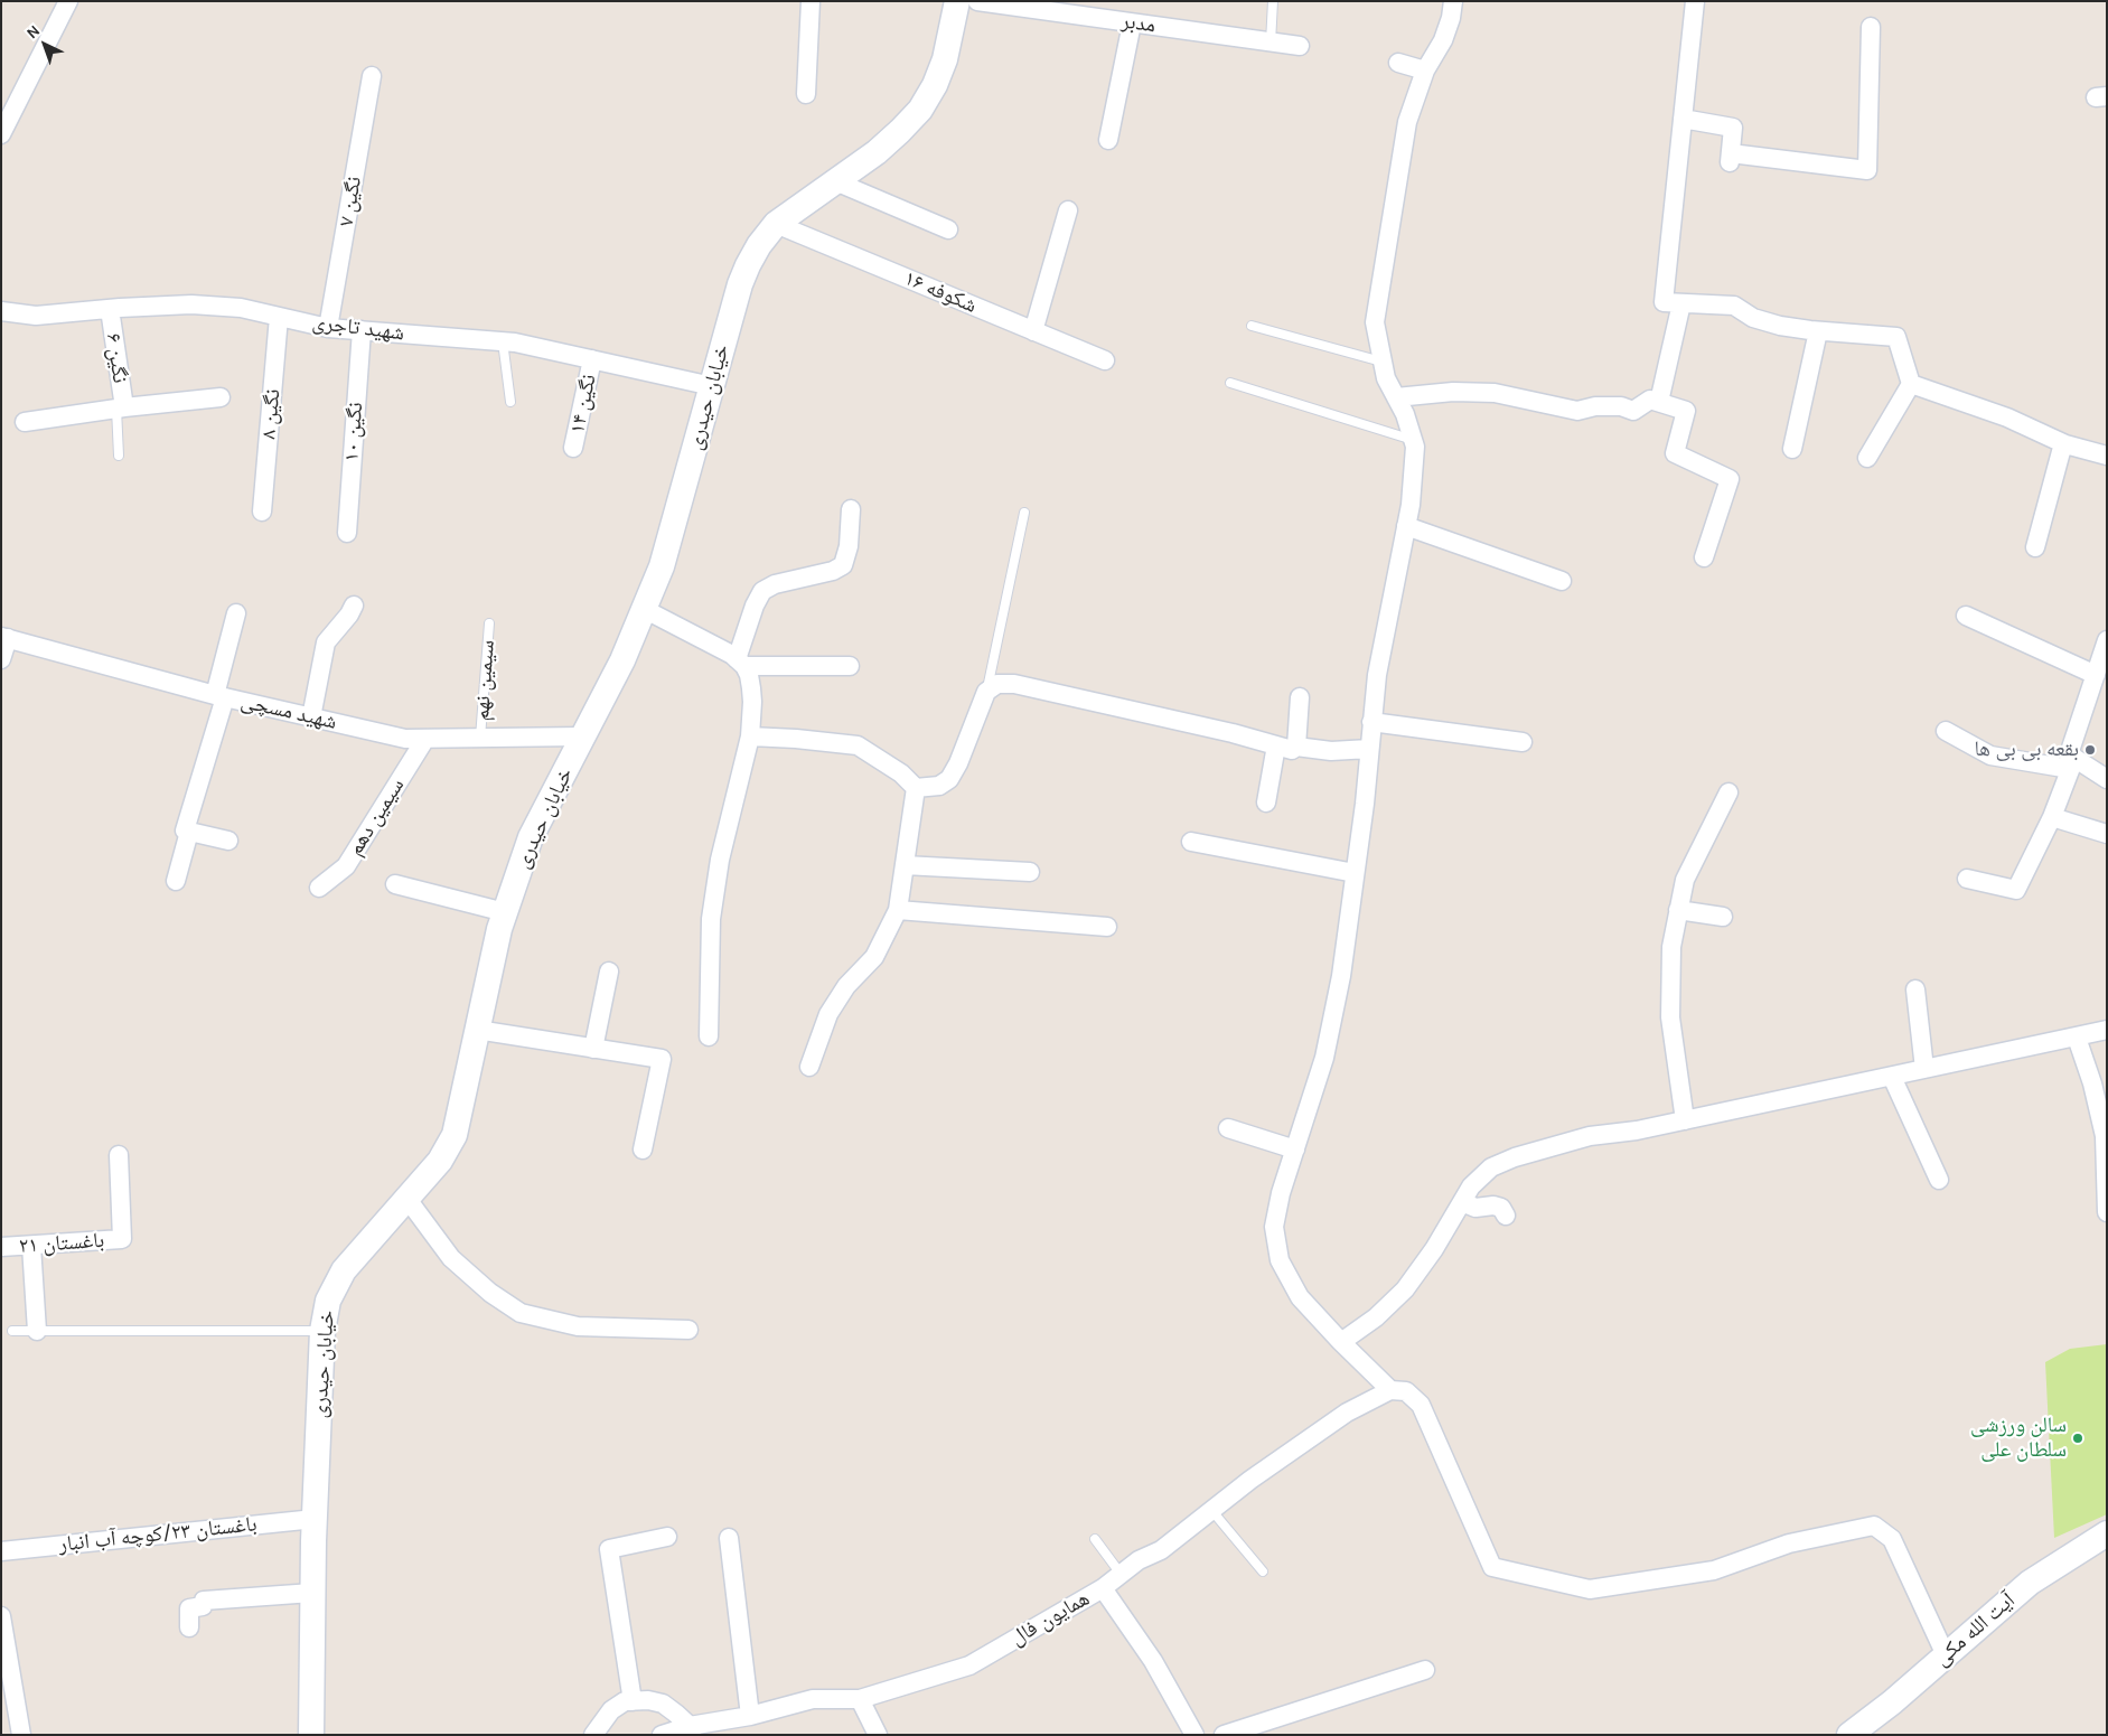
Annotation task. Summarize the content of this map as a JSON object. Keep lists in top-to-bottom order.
{
  "streets": {
    "street": [
      "مدبر",
      "نگین ۷",
      "شکوفه ۱۶",
      "شهید تاجری",
      "نگین ۶",
      "خیابان حیدری",
      "نگین ۱۴",
      "نگین ۸",
      "نگین ۱۰",
      "شهید مسچی",
      "سیمین دهم",
      "باغستان ۲۱",
      "باغستان ۲۳/کوچه آب انبار",
      "همایون فال",
      "آیت الله مکی"
    ],
    "lane": ["سیمین نهم"]
  },
  "crossings": [
    ["نگین ۷", "شهید تاجری"],
    ["شکوفه ۱۶", "خیابان حیدری"],
    ["شهید تاجری", "نگین ۶"],
    ["شهید تاجری", "خیابان حیدری"],
    ["شهید تاجری", "نگین ۱۴"],
    ["شهید تاجری", "نگین ۸"],
    ["شهید تاجری", "نگین ۱۰"],
    ["خیابان حیدری", "شهید مسچی"],
    ["خیابان حیدری", "باغستان ۲۳/کوچه آب انبار"],
    ["سیمین نهم", "شهید مسچی"],
    ["شهید مسچی", "سیمین دهم"]
  ],
  "places": ["بقعه بی بی ها", "سالن ورزشی سلطان علی"],
  "north": "top left"
}
